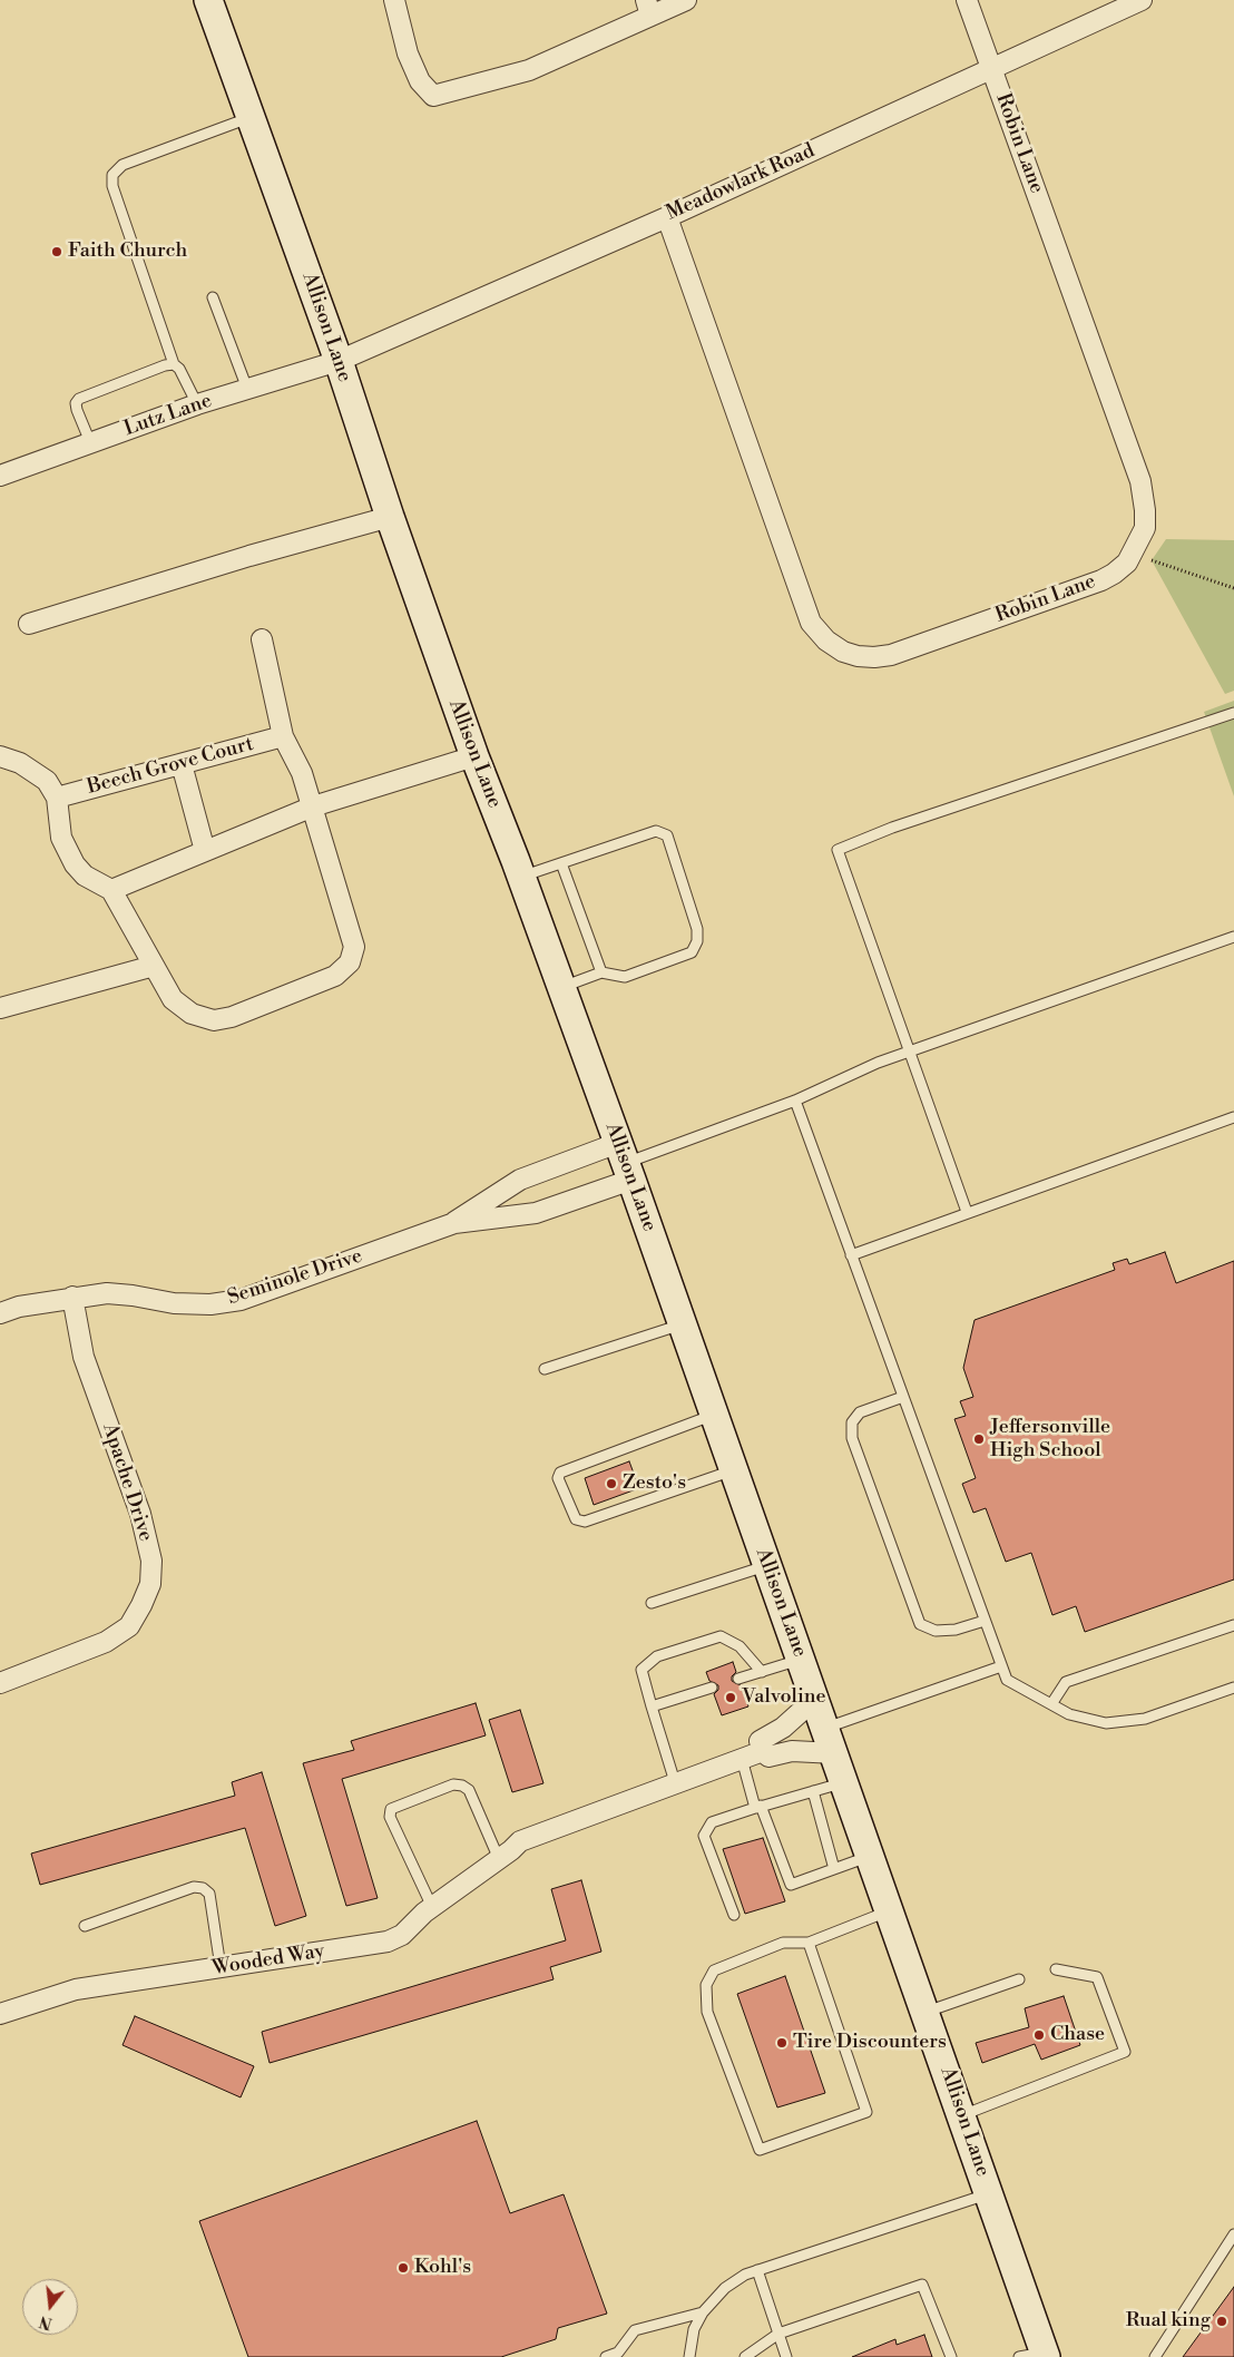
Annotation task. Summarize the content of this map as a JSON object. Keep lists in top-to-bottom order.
{
  "streets": {
    "main road": ["Allison Lane"],
    "street": [
      "Robin Lane",
      "Meadowlark Road",
      "Lutz Lane",
      "Beech Grove Court",
      "Seminole Drive",
      "Apache Drive",
      "Wooded Way"
    ]
  },
  "crossings": [
    ["Robin Lane", "Meadowlark Road"],
    ["Meadowlark Road", "Allison Lane"],
    ["Meadowlark Road", "Lutz Lane"],
    ["Allison Lane", "Lutz Lane"],
    ["Allison Lane", "Seminole Drive"],
    ["Seminole Drive", "Apache Drive"]
  ],
  "places": [
    "Faith Church",
    "Jeffersonville High School",
    "Zesto's",
    "Valvoline",
    "Chase",
    "Tire Discounters",
    "Kohl's",
    "Rual king"
  ],
  "north": "bottom"
}
